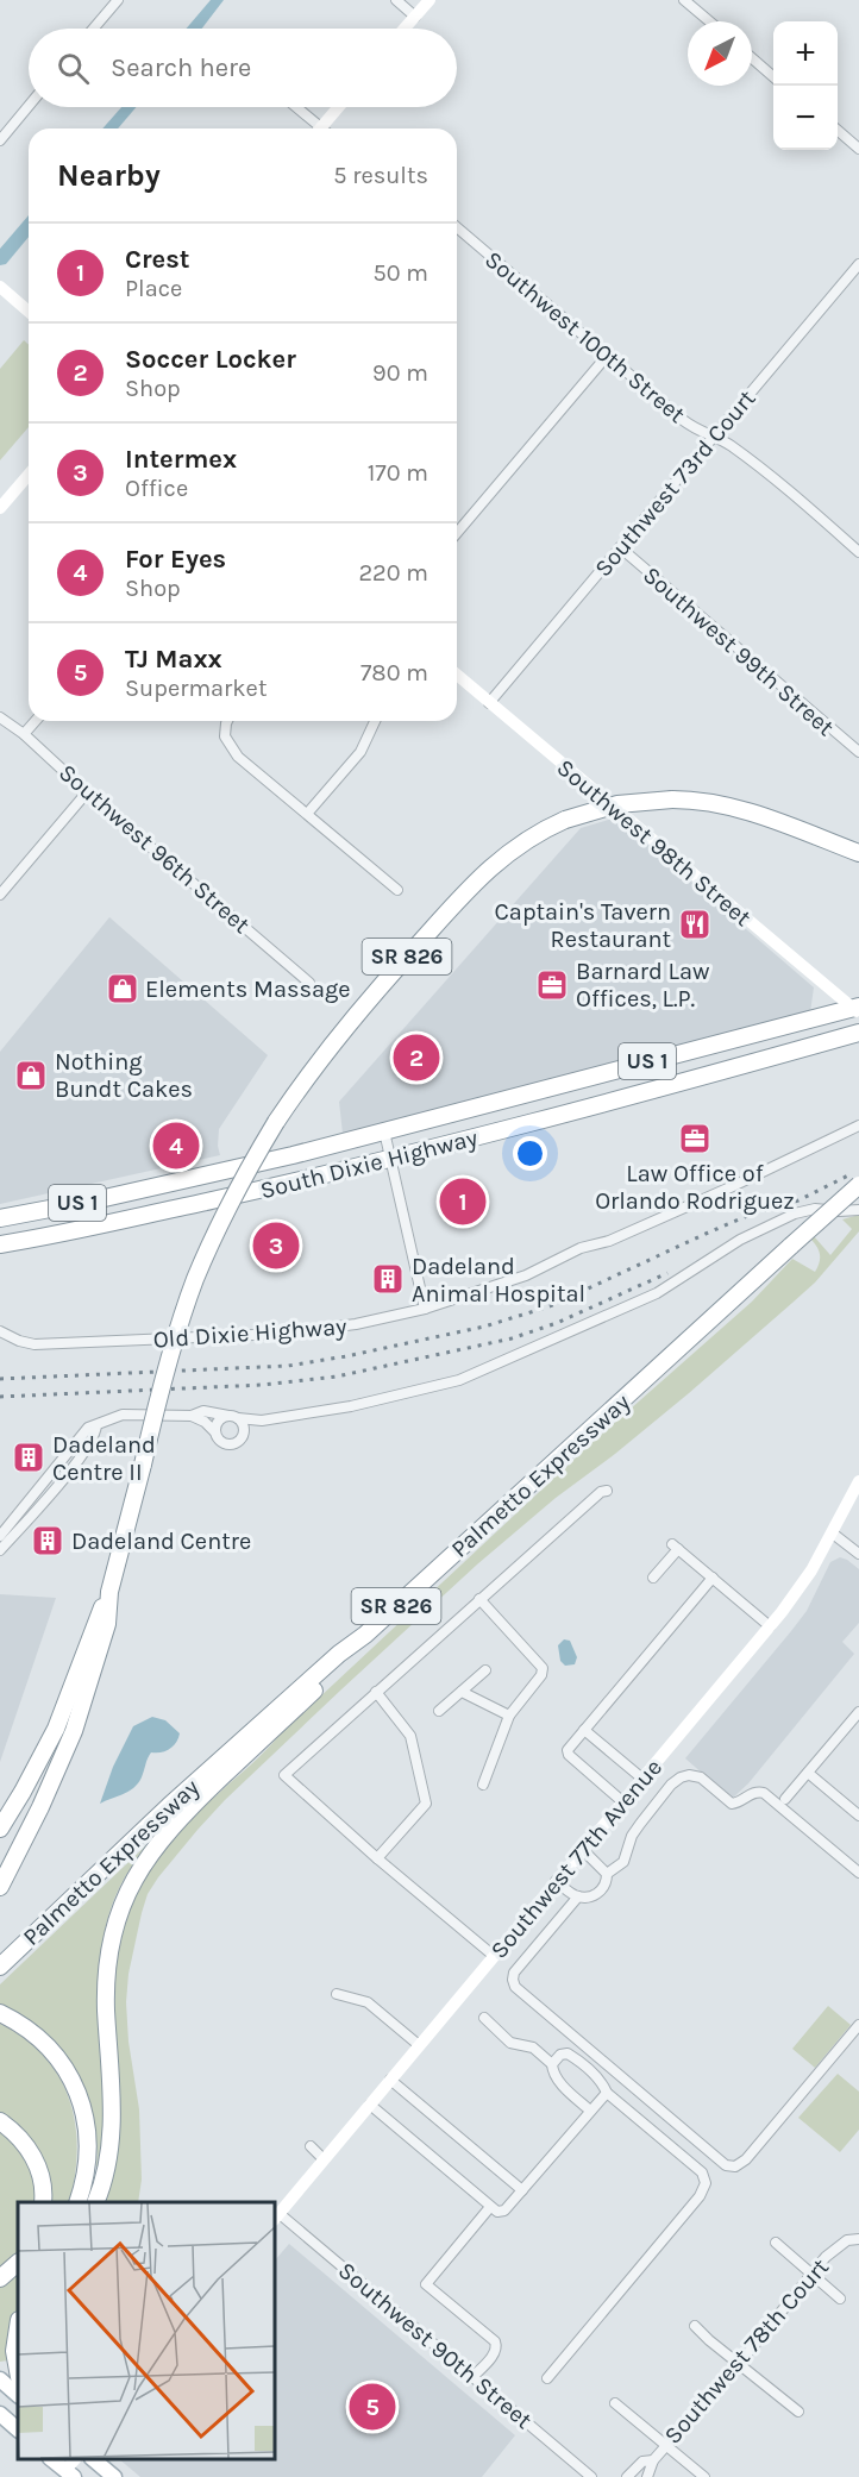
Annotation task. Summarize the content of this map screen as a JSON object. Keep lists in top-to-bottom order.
{
  "streets": {
    "highway": [
      "SR 826",
      "US 1",
      "South Dixie Highway",
      "Palmetto Expressway"
    ],
    "street": [
      "Southwest 100th Street",
      "Southwest 73rd Court",
      "Southwest 99th Street",
      "Southwest 98th Street",
      "Southwest 96th Street",
      "Old Dixie Highway",
      "Southwest 77th Avenue",
      "Southwest 90th Street",
      "Southwest 78th Court"
    ]
  },
  "crossings": [
    ["Southwest 100th Street", "Southwest 73rd Court"],
    ["Southwest 73rd Court", "Southwest 99th Street"],
    ["Southwest 73rd Court", "Southwest 98th Street"],
    ["Southwest 98th Street", "South Dixie Highway"],
    ["Southwest 77th Avenue", "Southwest 90th Street"]
  ],
  "places": {
    "restaurant": ["Captain's Tavern Restaurant"],
    "office": ["Barnard Law Offices, L.P.", "Law Office of Orlando Rodriguez"],
    "shop": ["Elements Massage", "Nothing Bundt Cakes"],
    "building": ["Dadeland Animal Hospital", "Dadeland Centre II", "Dadeland Centre"]
  },
  "north": "bottom left",
  "page": {
    "map_buttons": ["+", "−"],
    "search": "Search here",
    "heading": ["Nearby", "5 results"],
    "list": [
      {
        "mark": "1",
        "name": "Crest",
        "note": "Place",
        "value": "50 m"
      },
      {
        "mark": "2",
        "name": "Soccer Locker",
        "note": "Shop",
        "value": "90 m"
      },
      {
        "mark": "3",
        "name": "Intermex",
        "note": "Office",
        "value": "170 m"
      },
      {
        "mark": "4",
        "name": "For Eyes",
        "note": "Shop",
        "value": "220 m"
      },
      {
        "mark": "5",
        "name": "TJ Maxx",
        "note": "Supermarket",
        "value": "780 m"
      }
    ],
    "pins": [
      "2",
      "4",
      "1",
      "3",
      "5"
    ]
  }
}
